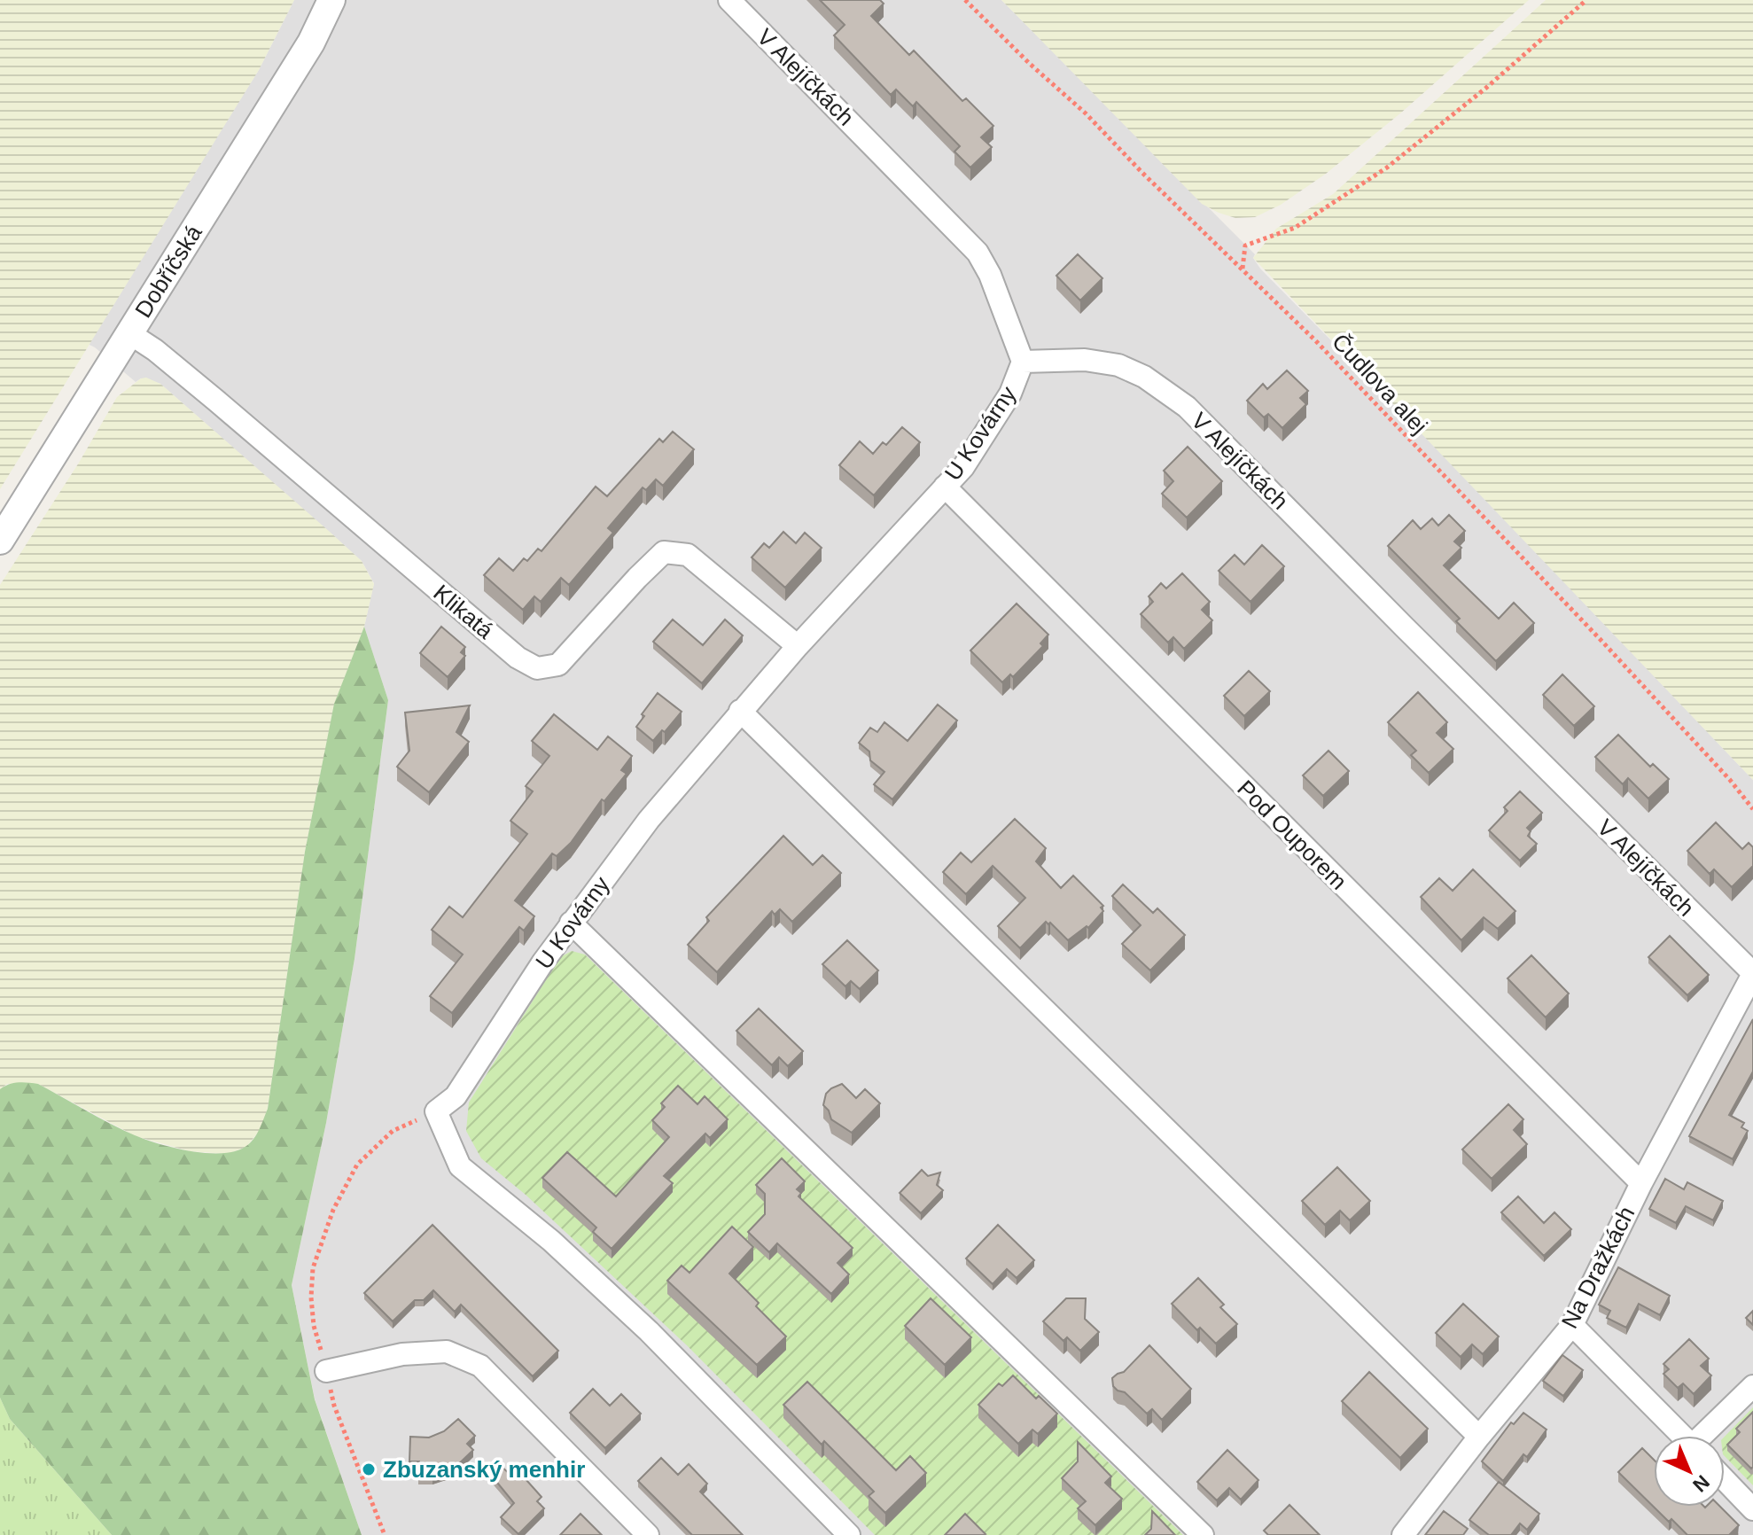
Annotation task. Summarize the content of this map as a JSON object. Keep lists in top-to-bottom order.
{
  "streets": {
    "street": [
      "V Alejíčkách",
      "Dobříčská",
      "U Kovárny",
      "Klikatá",
      "Pod Ouporem",
      "Na Dražkách"
    ],
    "path": ["Čudlova alej"]
  },
  "crossings": [
    ["V Alejíčkách", "U Kovárny"],
    ["V Alejíčkách", "Na Dražkách"],
    ["Dobříčská", "Klikatá"],
    ["U Kovárny", "Klikatá"],
    ["U Kovárny", "Pod Ouporem"],
    ["Pod Ouporem", "Na Dražkách"]
  ],
  "places": ["Zbuzanský menhir"],
  "north": "bottom right"
}
